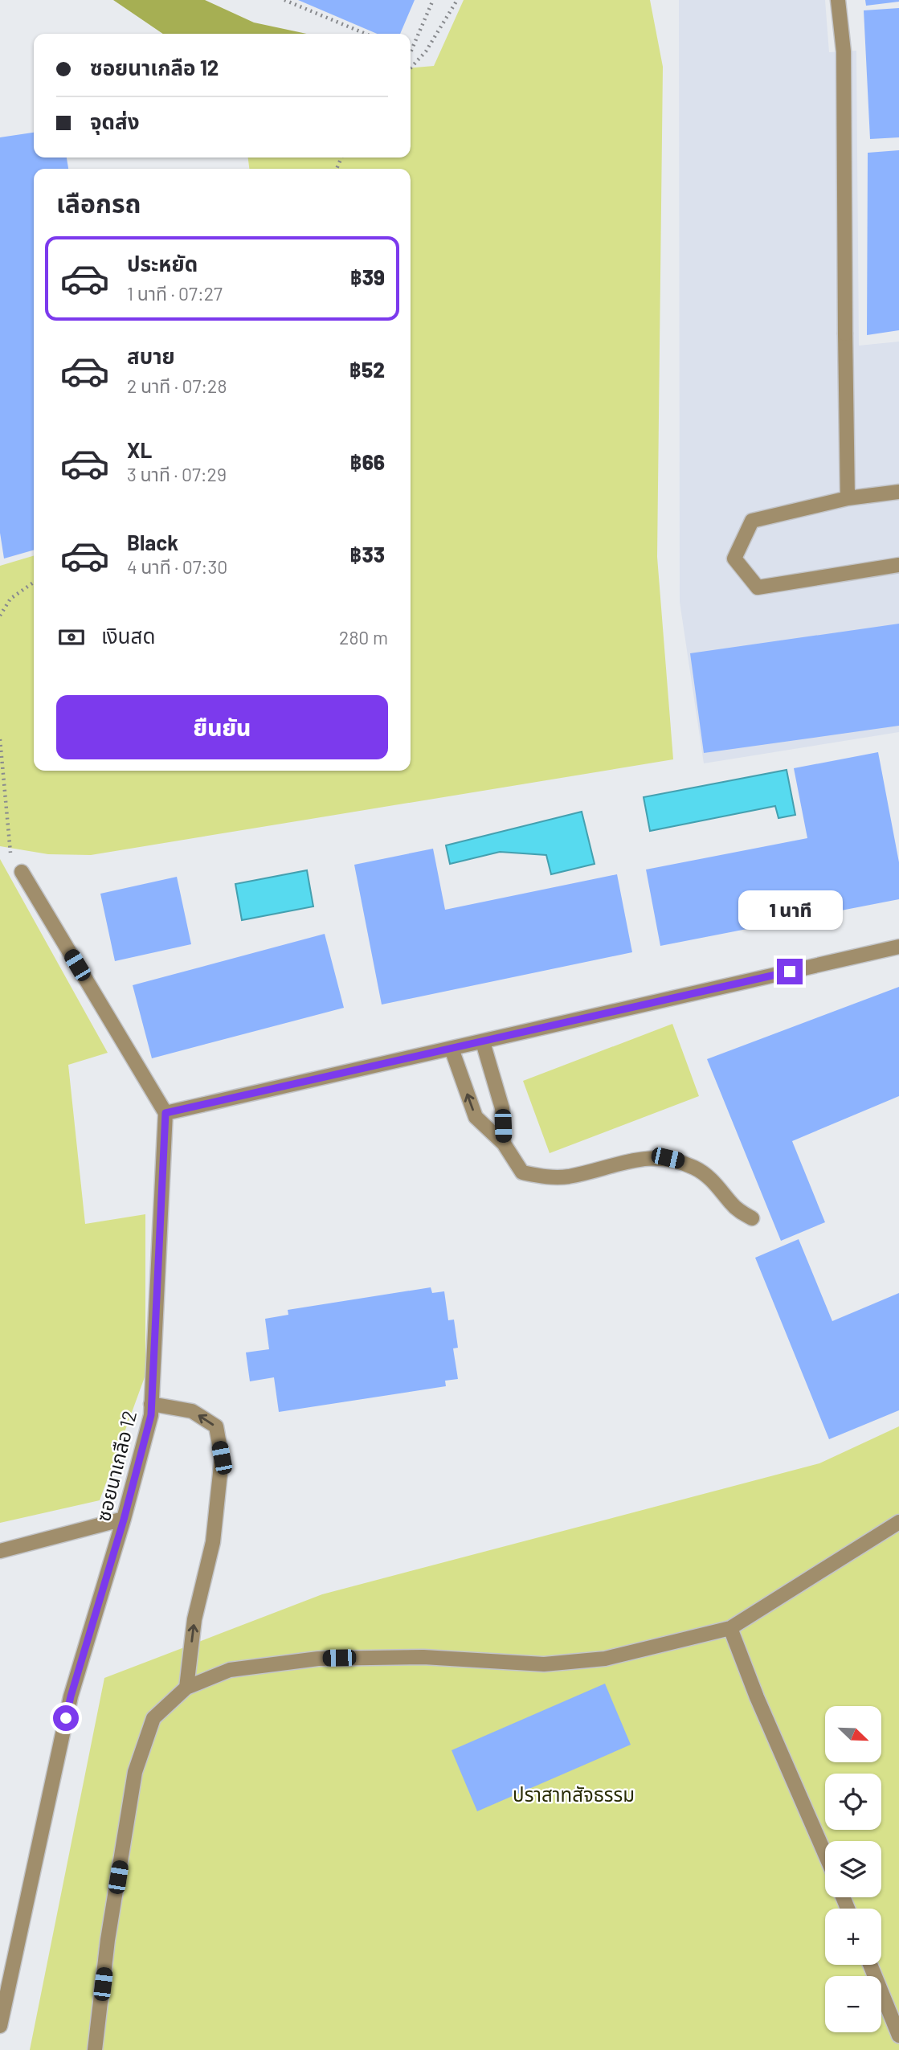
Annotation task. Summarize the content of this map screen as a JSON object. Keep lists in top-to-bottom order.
{
  "streets": {
    "street": ["ซอยนาเกลือ 12"]
  },
  "parks": ["ปราสาทสัจธรรม"],
  "north": "bottom right",
  "page": {
    "banner": ["ซอยนาเกลือ 12", "จุดส่ง"],
    "heading": "เลือกรถ",
    "list": [
      {
        "name": "ประหยัด",
        "note": "1 นาที · 07:27",
        "value": "฿39"
      },
      {
        "name": "สบาย",
        "note": "2 นาที · 07:28",
        "value": "฿52"
      },
      {
        "name": "XL",
        "note": "3 นาที · 07:29",
        "value": "฿66"
      },
      {
        "name": "Black",
        "note": "4 นาที · 07:30",
        "value": "฿33"
      }
    ],
    "pay": ["เงินสด", "280 m"],
    "buttons": "ยืนยัน",
    "bubble": "1 นาที",
    "map_buttons": ["+", "−"]
  }
}
